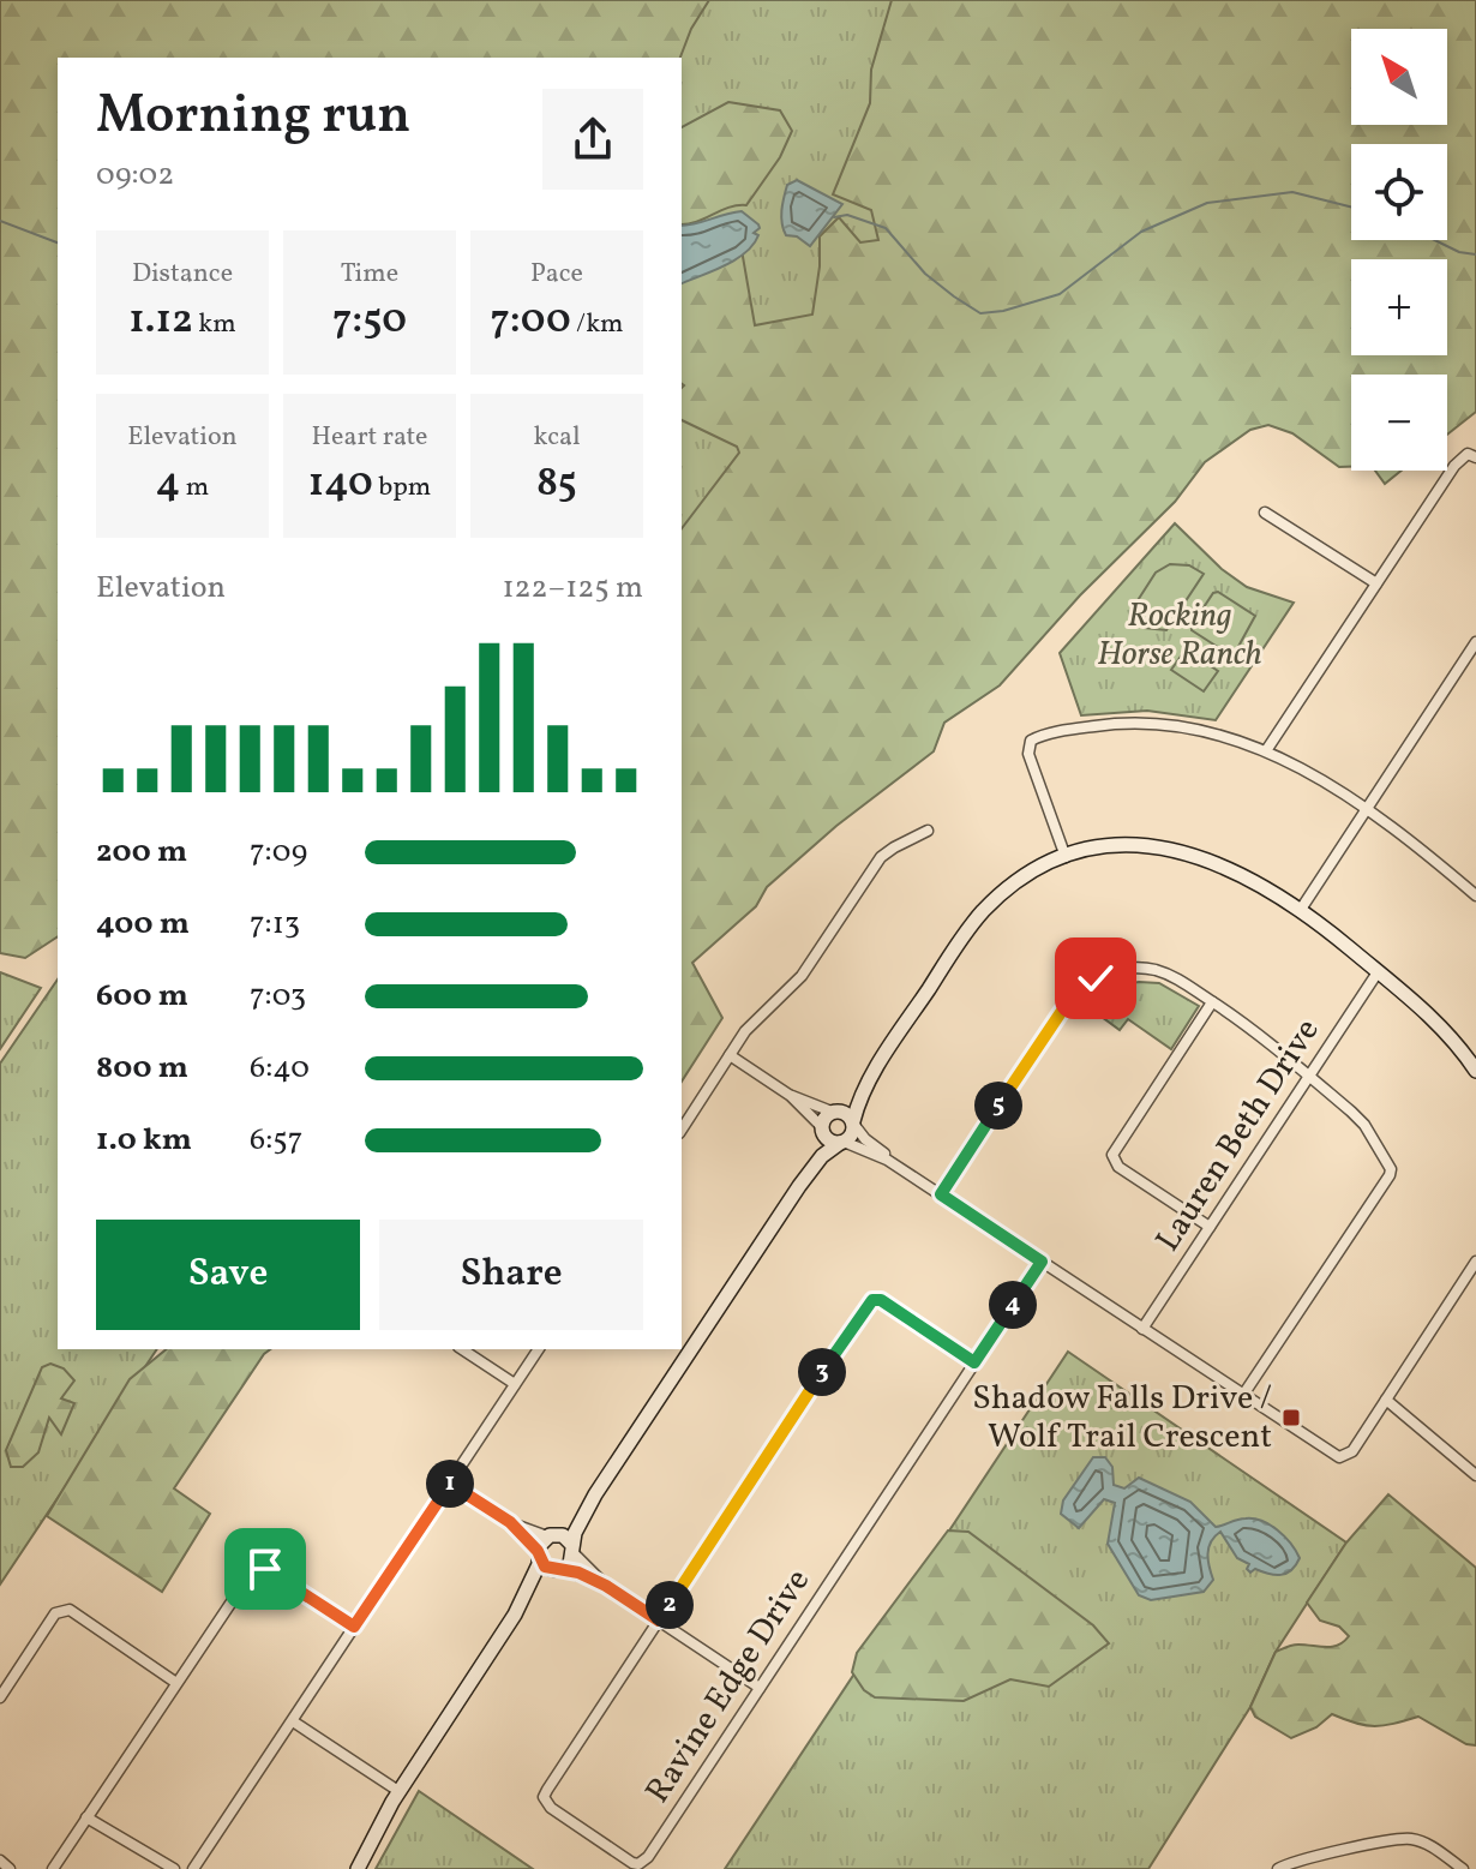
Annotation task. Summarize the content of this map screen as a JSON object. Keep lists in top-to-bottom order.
{
  "streets": {
    "street": ["Lauren Beth Drive", "Ravine Edge Drive"]
  },
  "parks": ["Rocking Horse Ranch"],
  "places": {
    "transit": ["Shadow Falls Drive / Wolf Trail Crescent"]
  },
  "north": "top left",
  "page": {
    "map_buttons": ["+", "−"],
    "heading": ["Morning run", "09:02"],
    "stats": [
      ["Distance", "1.12 km"],
      ["Time", "7:50"],
      ["Pace", "7:00 /km"],
      ["Elevation", "4 m"],
      ["Heart rate", "140 bpm"],
      ["kcal", "85"]
    ],
    "chart": ["Elevation", "122–125 m"],
    "list": [
      {
        "name": "200 m",
        "note": "7:09"
      },
      {
        "name": "400 m",
        "note": "7:13"
      },
      {
        "name": "600 m",
        "note": "7:03"
      },
      {
        "name": "800 m",
        "note": "6:40"
      },
      {
        "name": "1.0 km",
        "note": "6:57"
      }
    ],
    "pins": [
      "5",
      "4",
      "3",
      "1",
      "2"
    ],
    "buttons": ["Save", "Share"]
  }
}
